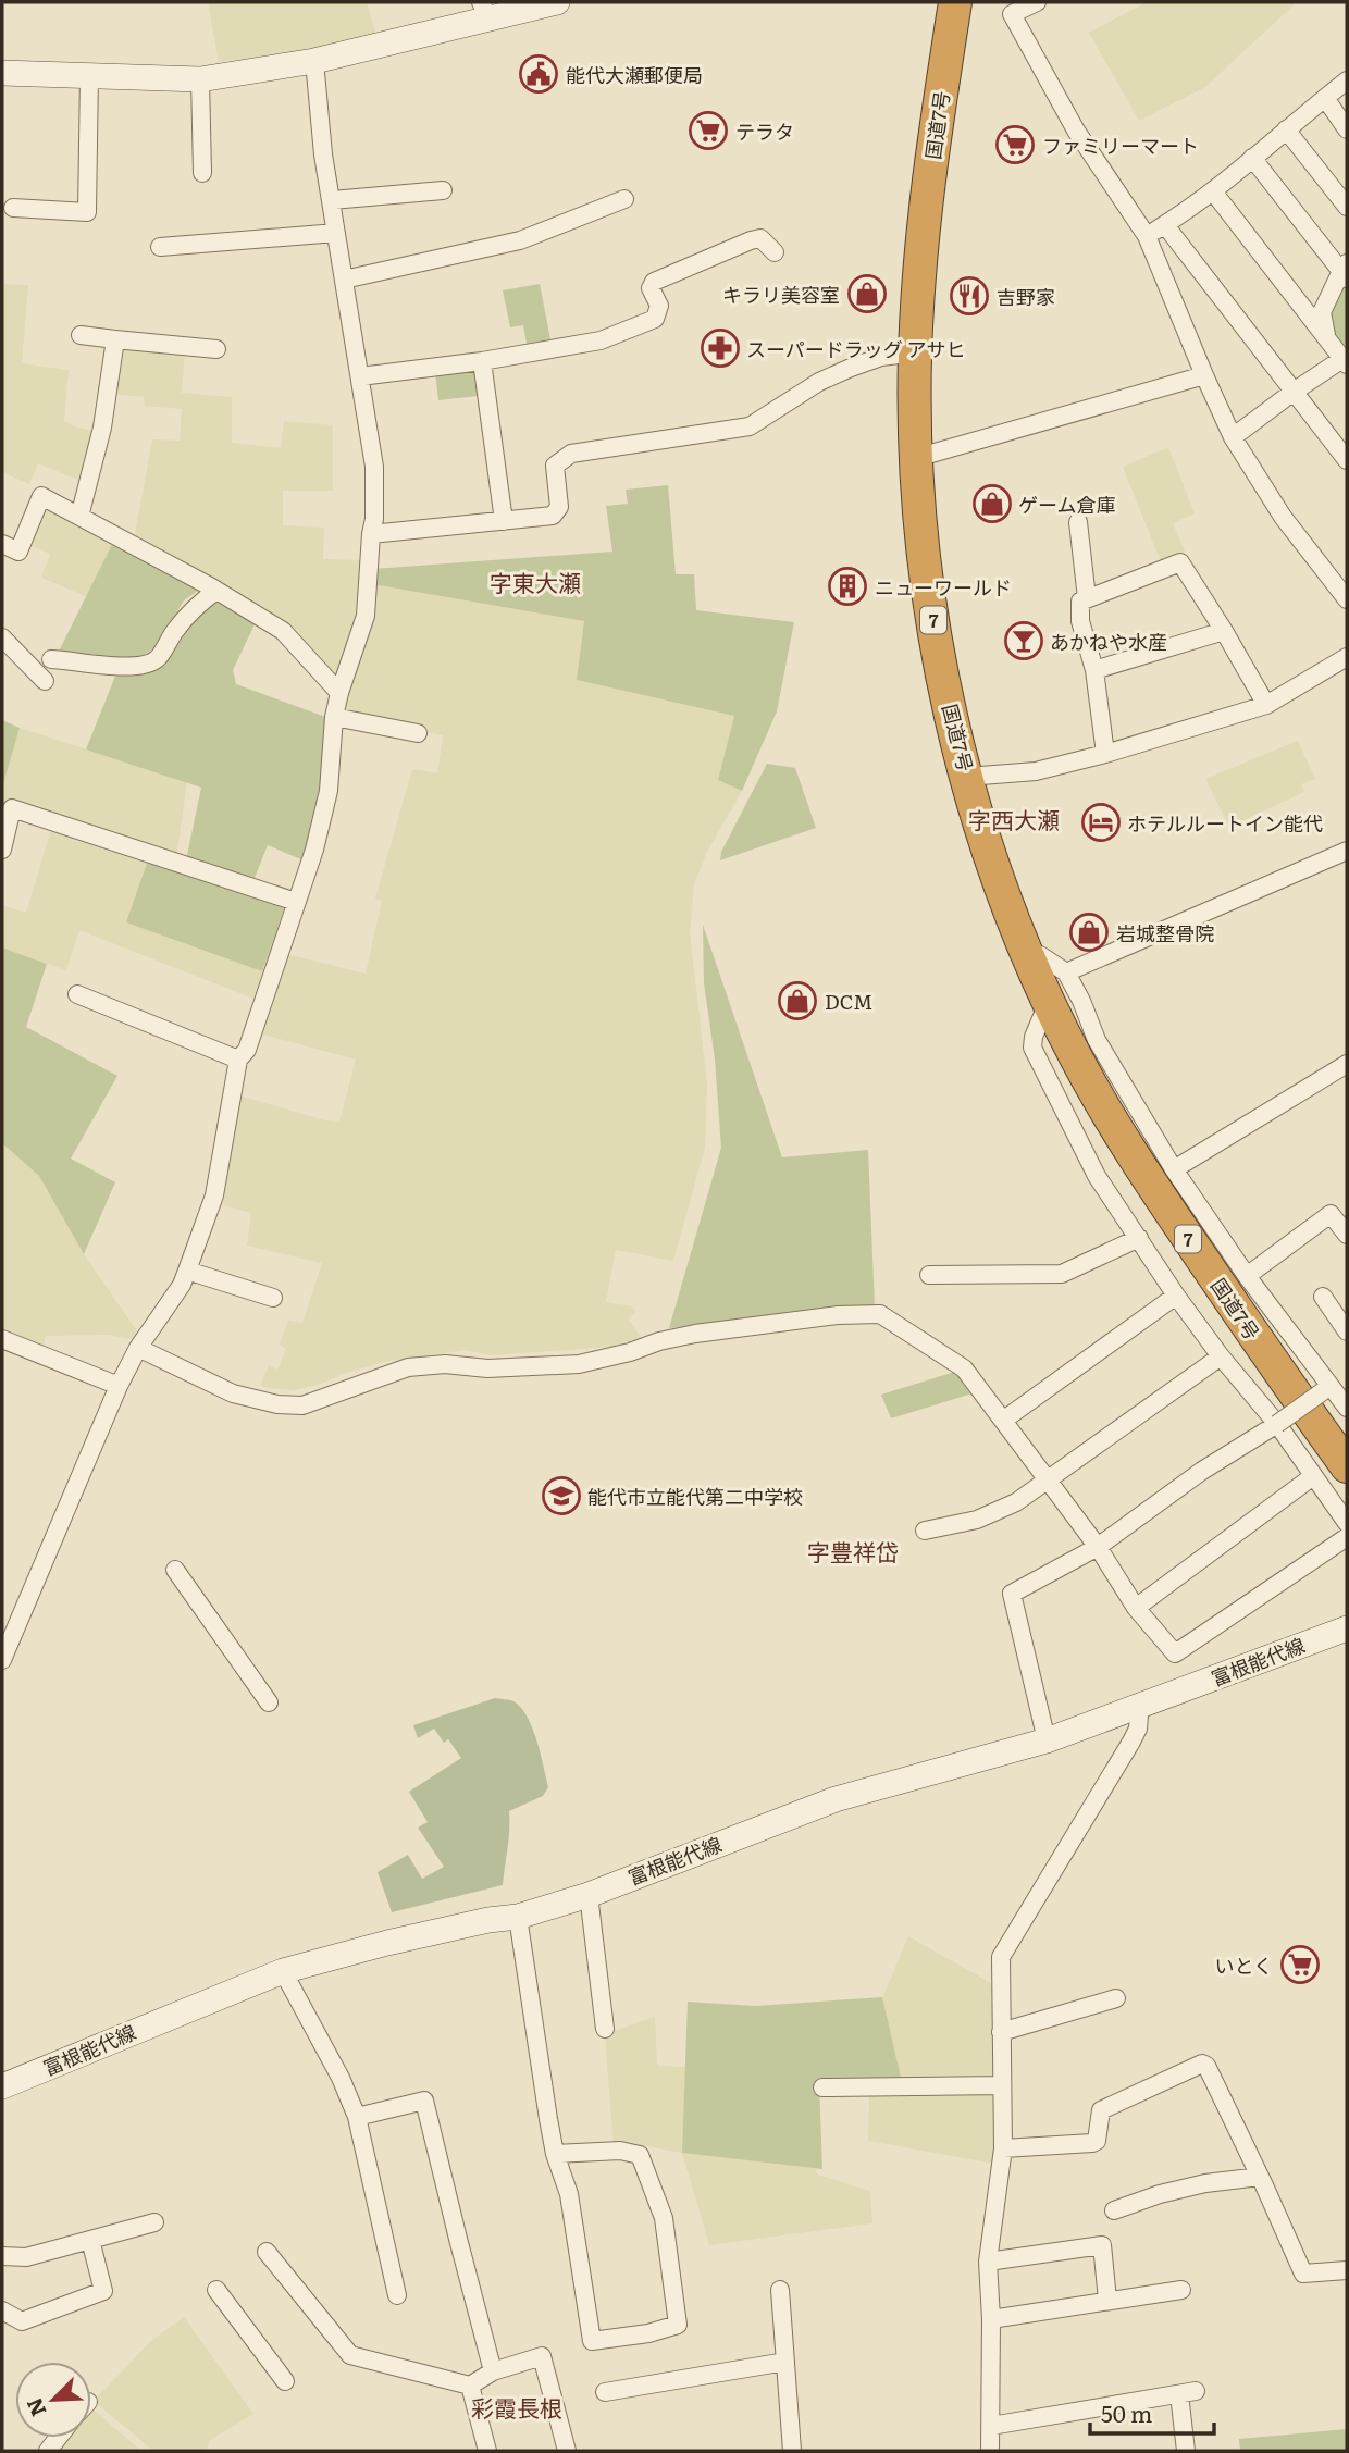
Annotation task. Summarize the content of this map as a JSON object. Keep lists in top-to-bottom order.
{
  "streets": {
    "highway": ["国道7号", "7"],
    "main road": ["富根能代線"]
  },
  "districts": [
    "字東大瀬",
    "字西大瀬",
    "字豊祥岱",
    "彩霞長根"
  ],
  "places": {
    "public building": ["能代大瀬郵便局"],
    "supermarket": ["テラタ", "ファミリーマート", "いとく"],
    "shop": [
      "キラリ美容室",
      "ゲーム倉庫",
      "岩城整骨院",
      "DCM"
    ],
    "restaurant": ["吉野家"],
    "pharmacy": ["スーパードラッグ アサヒ"],
    "building": ["ニューワールド"],
    "bar": ["あかねや水産"],
    "hotel": ["ホテルルートイン能代"],
    "school or university": ["能代市立能代第二中学校"]
  },
  "scale_bar": "50 m",
  "north": "bottom left"
}
